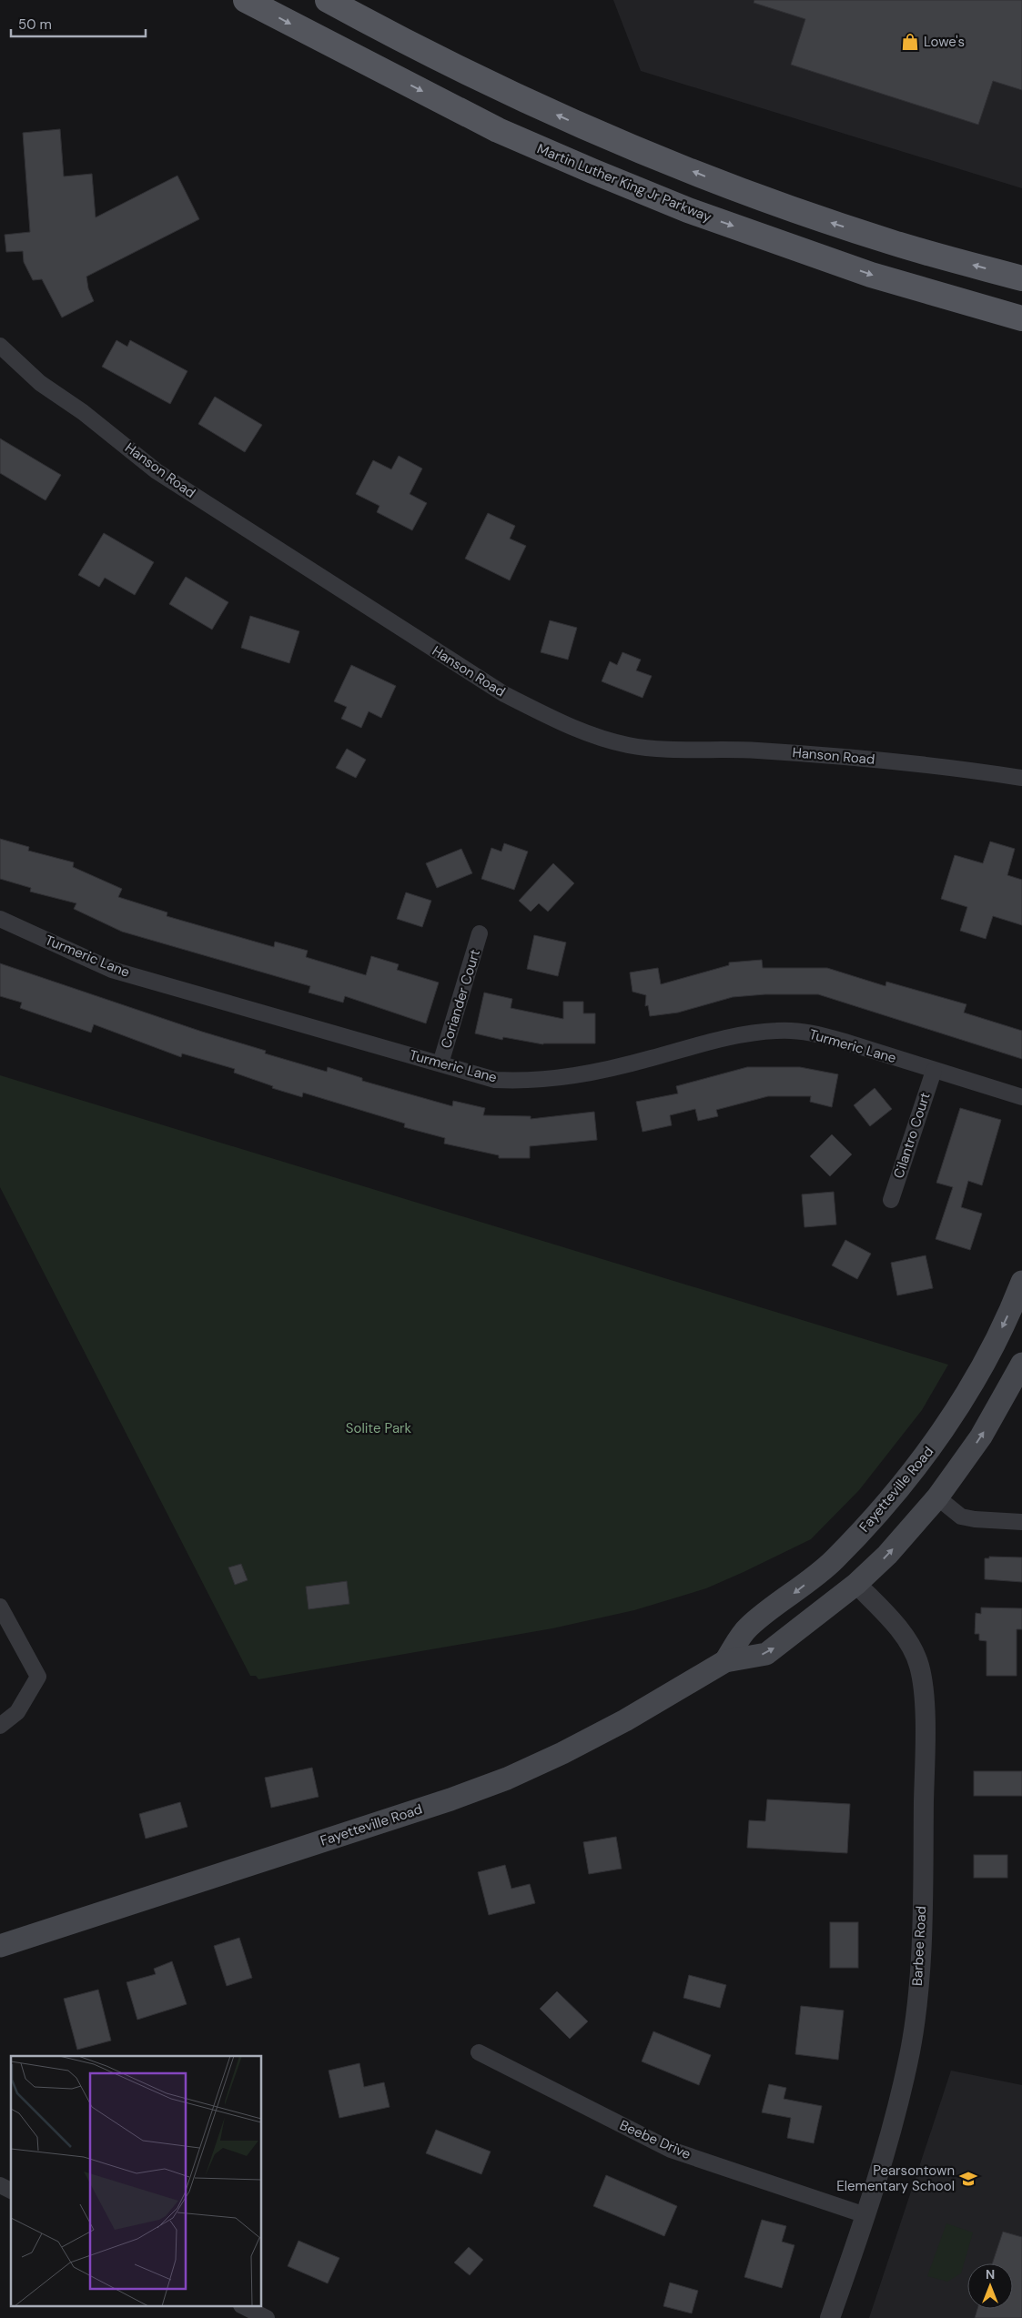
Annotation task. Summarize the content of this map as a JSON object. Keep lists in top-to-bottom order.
{
  "streets": {
    "main road": ["Martin Luther King Jr Parkway", "Fayetteville Road"],
    "street": [
      "Hanson Road",
      "Turmeric Lane",
      "Coriander Court",
      "Cilantro Court",
      "Barbee Road",
      "Beebe Drive"
    ]
  },
  "crossings": [
    ["Turmeric Lane", "Coriander Court"],
    ["Turmeric Lane", "Cilantro Court"],
    ["Fayetteville Road", "Barbee Road"],
    ["Barbee Road", "Beebe Drive"]
  ],
  "parks": ["Solite Park"],
  "places": {
    "shop": ["Lowe's"],
    "school or university": ["Pearsontown Elementary School"]
  },
  "scale_bar": "50 m",
  "north": "top"
}
